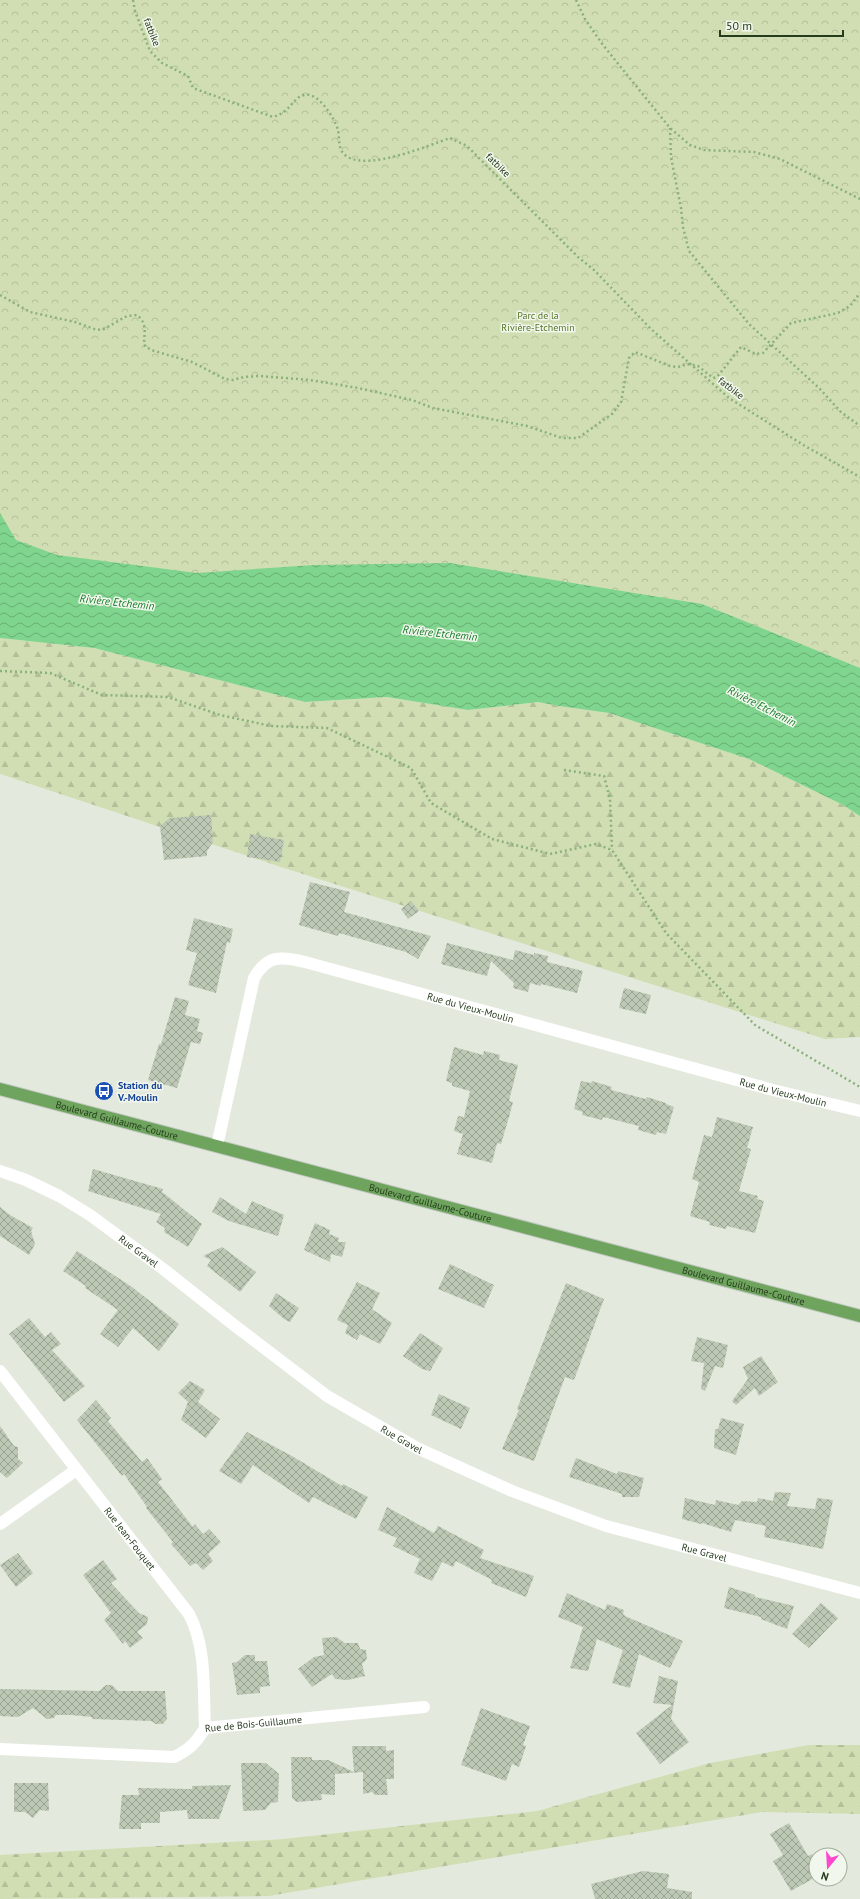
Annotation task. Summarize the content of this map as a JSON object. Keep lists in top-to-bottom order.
{
  "streets": {
    "main road": ["Boulevard Guillaume-Couture"],
    "street": [
      "Rue du Vieux-Moulin",
      "Rue Gravel",
      "Rue Jean-Fouquet",
      "Rue de Bois-Guillaume"
    ],
    "path": ["fatbike"]
  },
  "crossings": [
    ["Rue du Vieux-Moulin", "Boulevard Guillaume-Couture"],
    ["Rue Jean-Fouquet", "Rue de Bois-Guillaume"]
  ],
  "water": ["Rivière Etchemin"],
  "parks": ["Parc de la Rivière-Etchemin"],
  "places": {
    "bus stop": ["Station du V.-Moulin"]
  },
  "scale_bar": "50 m",
  "north": "bottom"
}
